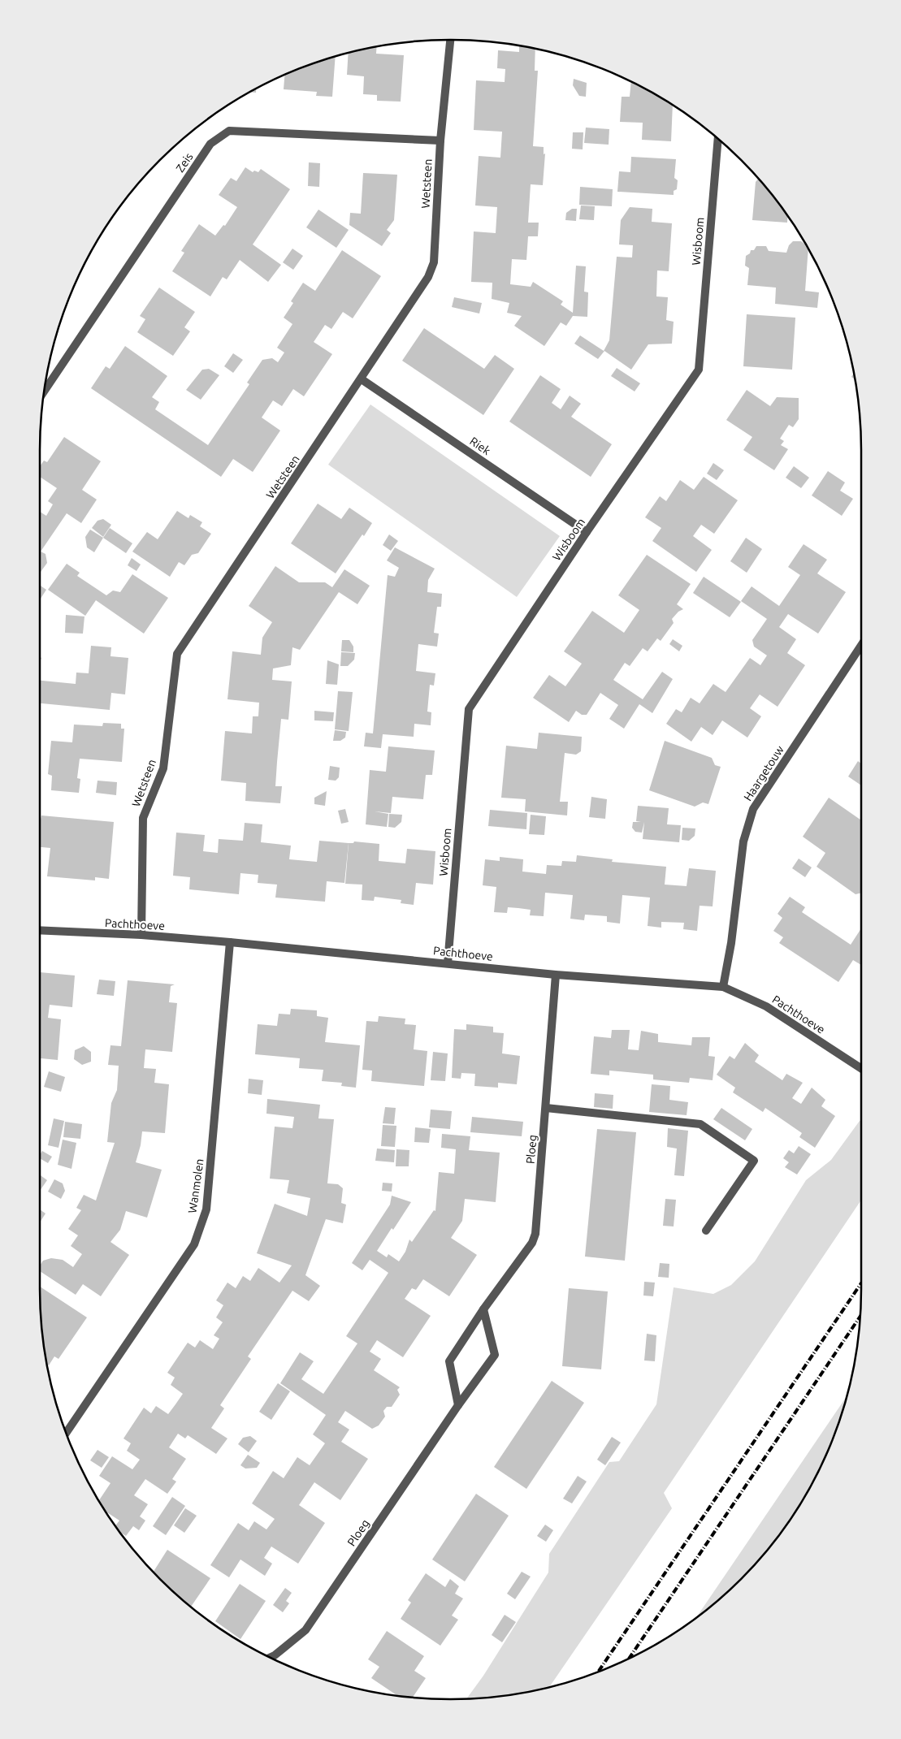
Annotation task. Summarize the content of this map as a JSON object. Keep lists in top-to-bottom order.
{
  "streets": {
    "street": [
      "Zeis",
      "Wetsteen",
      "Wisboom",
      "Riek",
      "Haargetouw",
      "Pachthoeve",
      "Ploeg",
      "Wanmolen"
    ]
  },
  "crossings": [
    ["Zeis", "Wetsteen"],
    ["Wetsteen", "Riek"],
    ["Wetsteen", "Pachthoeve"],
    ["Wisboom", "Riek"],
    ["Wisboom", "Pachthoeve"],
    ["Haargetouw", "Pachthoeve"],
    ["Pachthoeve", "Ploeg"],
    ["Pachthoeve", "Wanmolen"]
  ]
}
